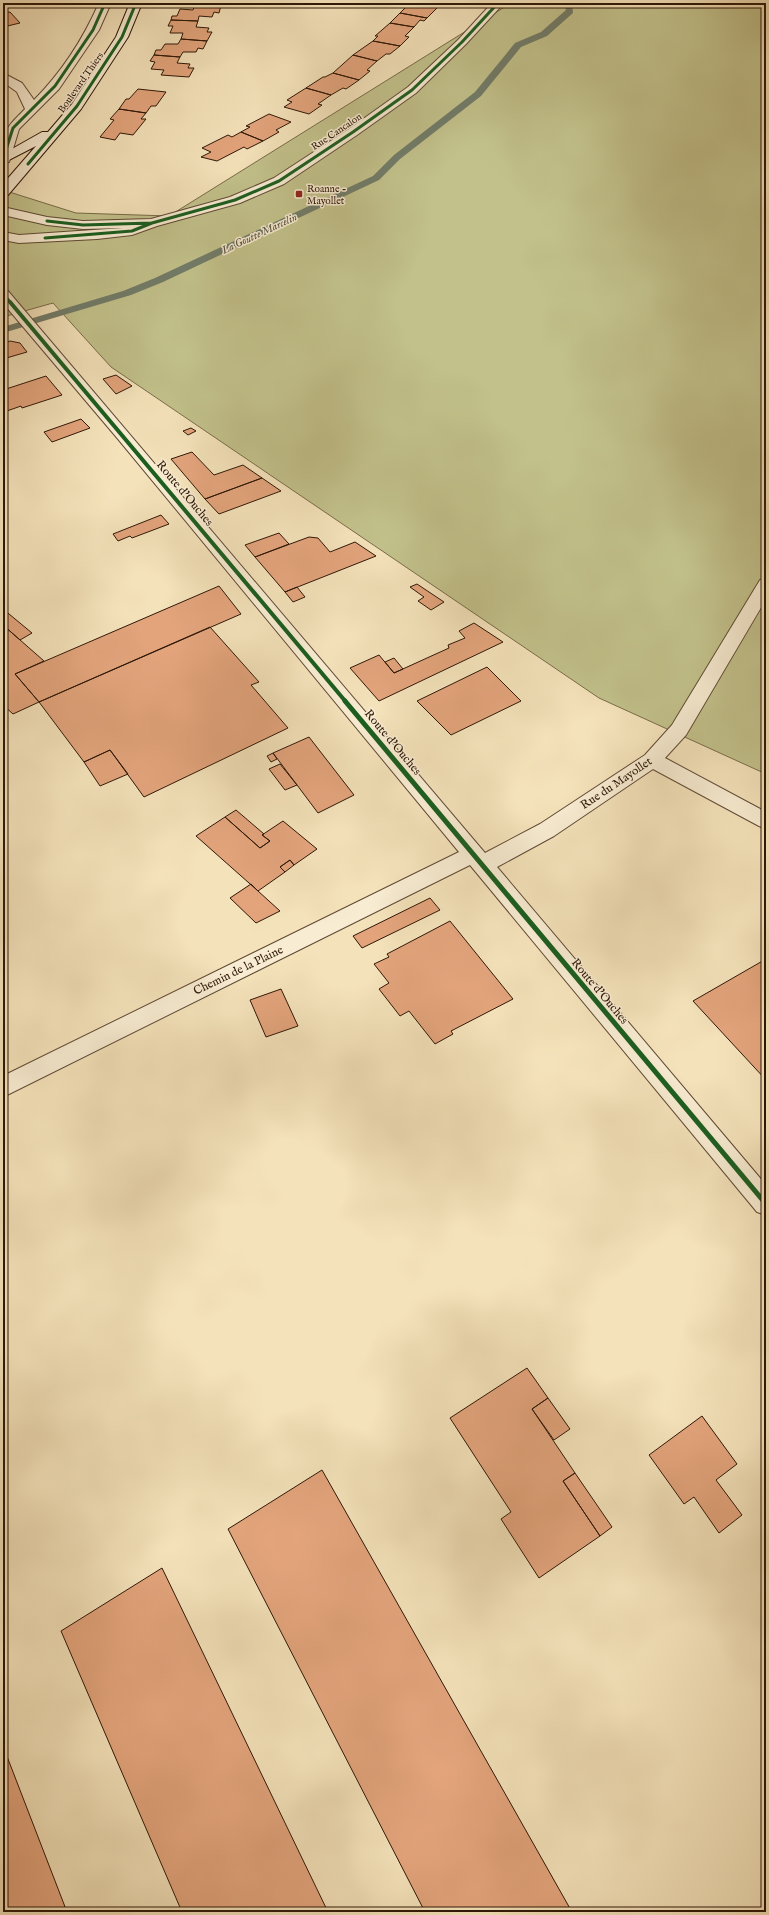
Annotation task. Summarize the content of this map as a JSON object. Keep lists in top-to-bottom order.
{
  "streets": {
    "street": [
      "Boulevard Thiers",
      "Rue Cancalon",
      "Route d'Ouches",
      "Rue du Mayollet",
      "Chemin de la Plaine"
    ]
  },
  "crossings": [
    ["Route d'Ouches", "Rue du Mayollet"],
    ["Route d'Ouches", "Chemin de la Plaine"],
    ["Rue du Mayollet", "Chemin de la Plaine"]
  ],
  "water": ["La Goutte Marcelin"],
  "places": {
    "transit": ["Roanne - Mayollet"]
  }
}
